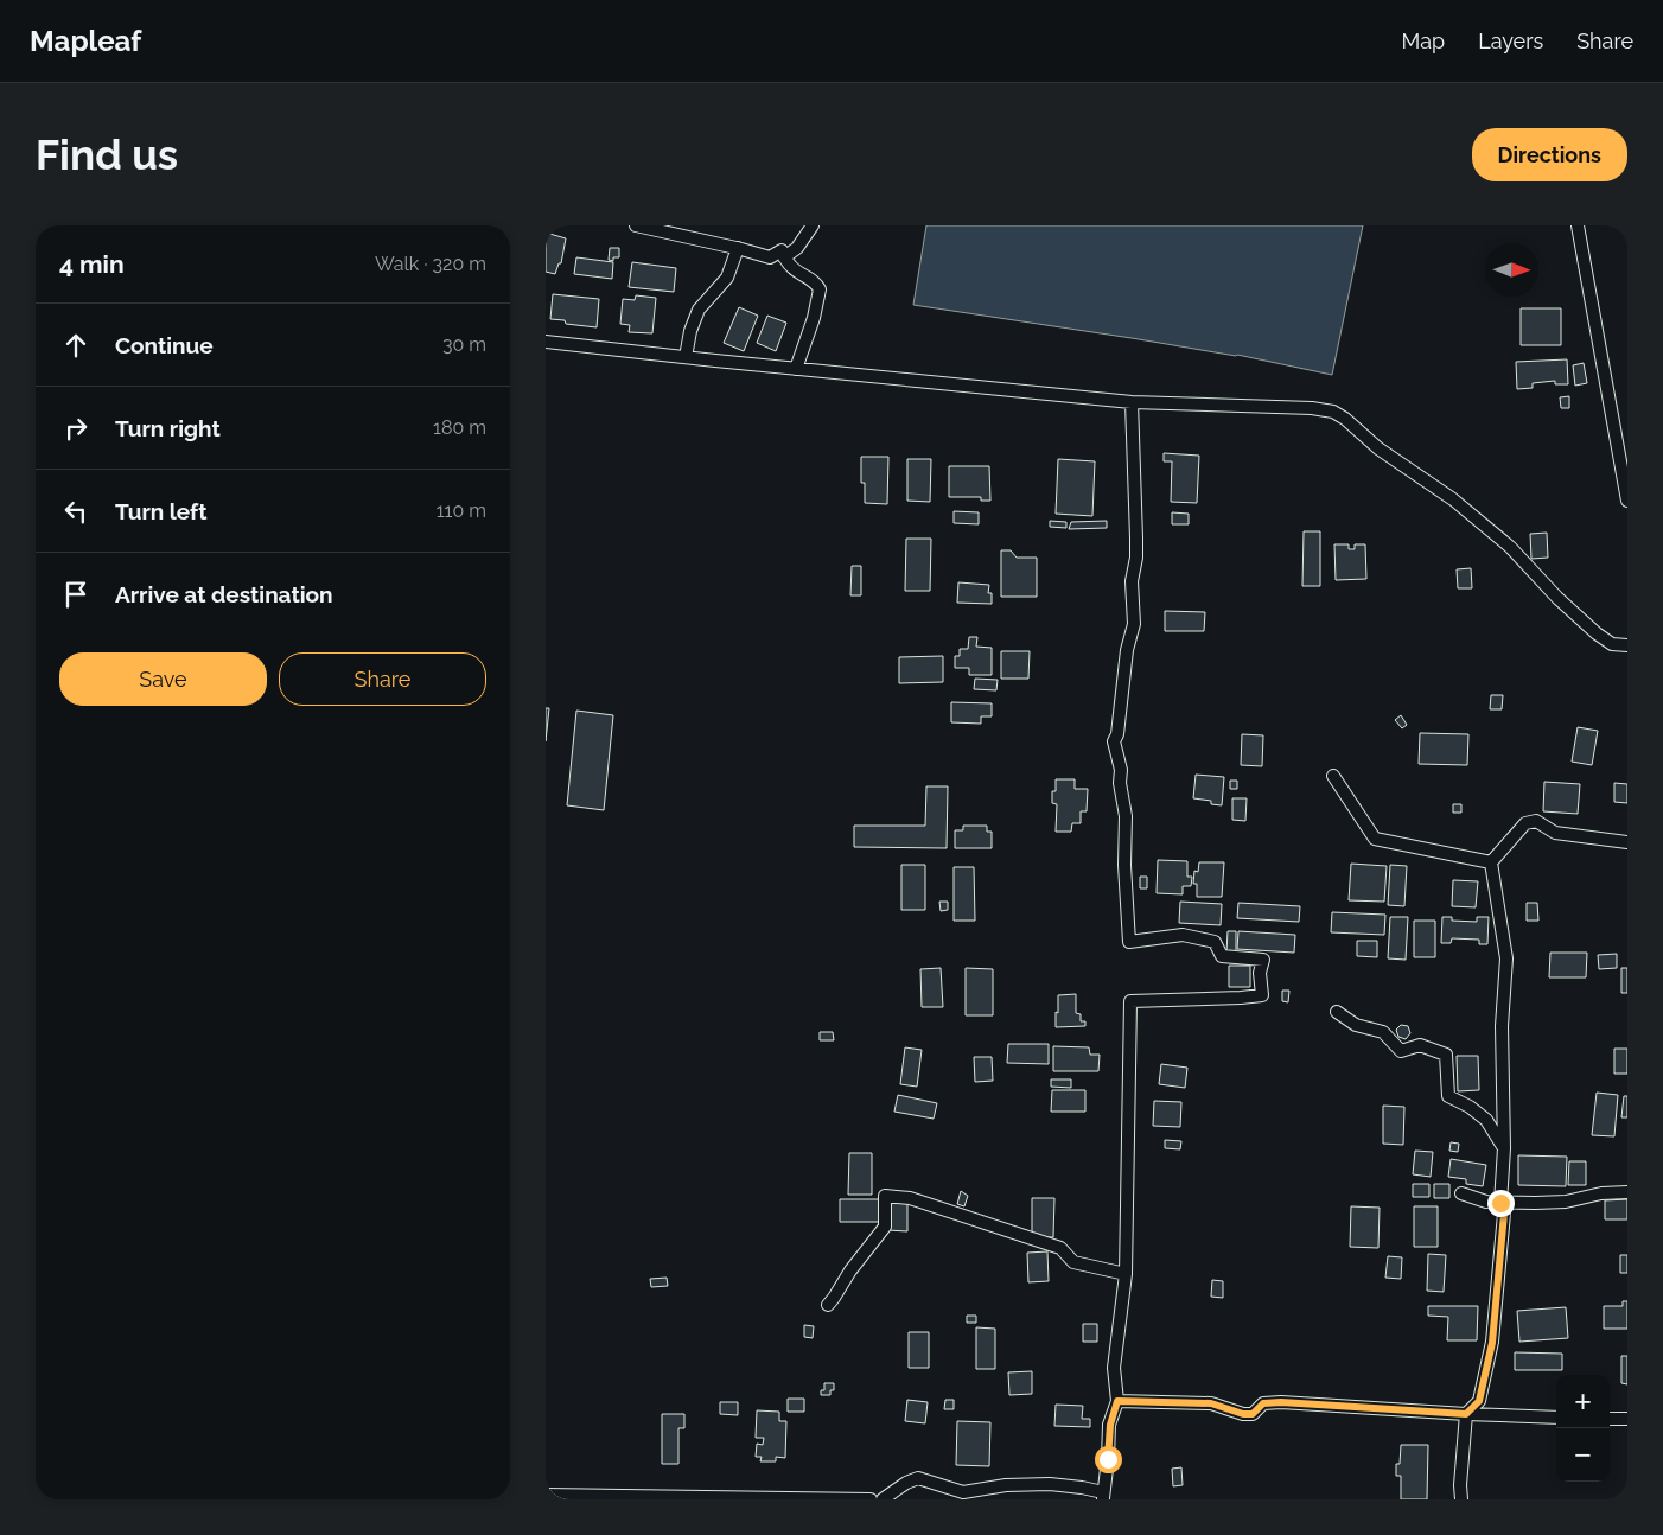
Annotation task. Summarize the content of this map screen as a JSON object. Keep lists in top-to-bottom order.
{
  "north": "right",
  "page": {
    "header": "Mapleaf",
    "nav": ["Map", "Layers", "Share"],
    "buttons": [
      "Directions",
      ["Save", "Share"]
    ],
    "title": "Find us",
    "heading": ["4 min", "Walk · 320 m"],
    "list": [
      ["Continue", "30 m"],
      ["Turn right", "180 m"],
      ["Turn left", "110 m"],
      "Arrive at destination"
    ],
    "map_buttons": ["+", "−"]
  }
}
